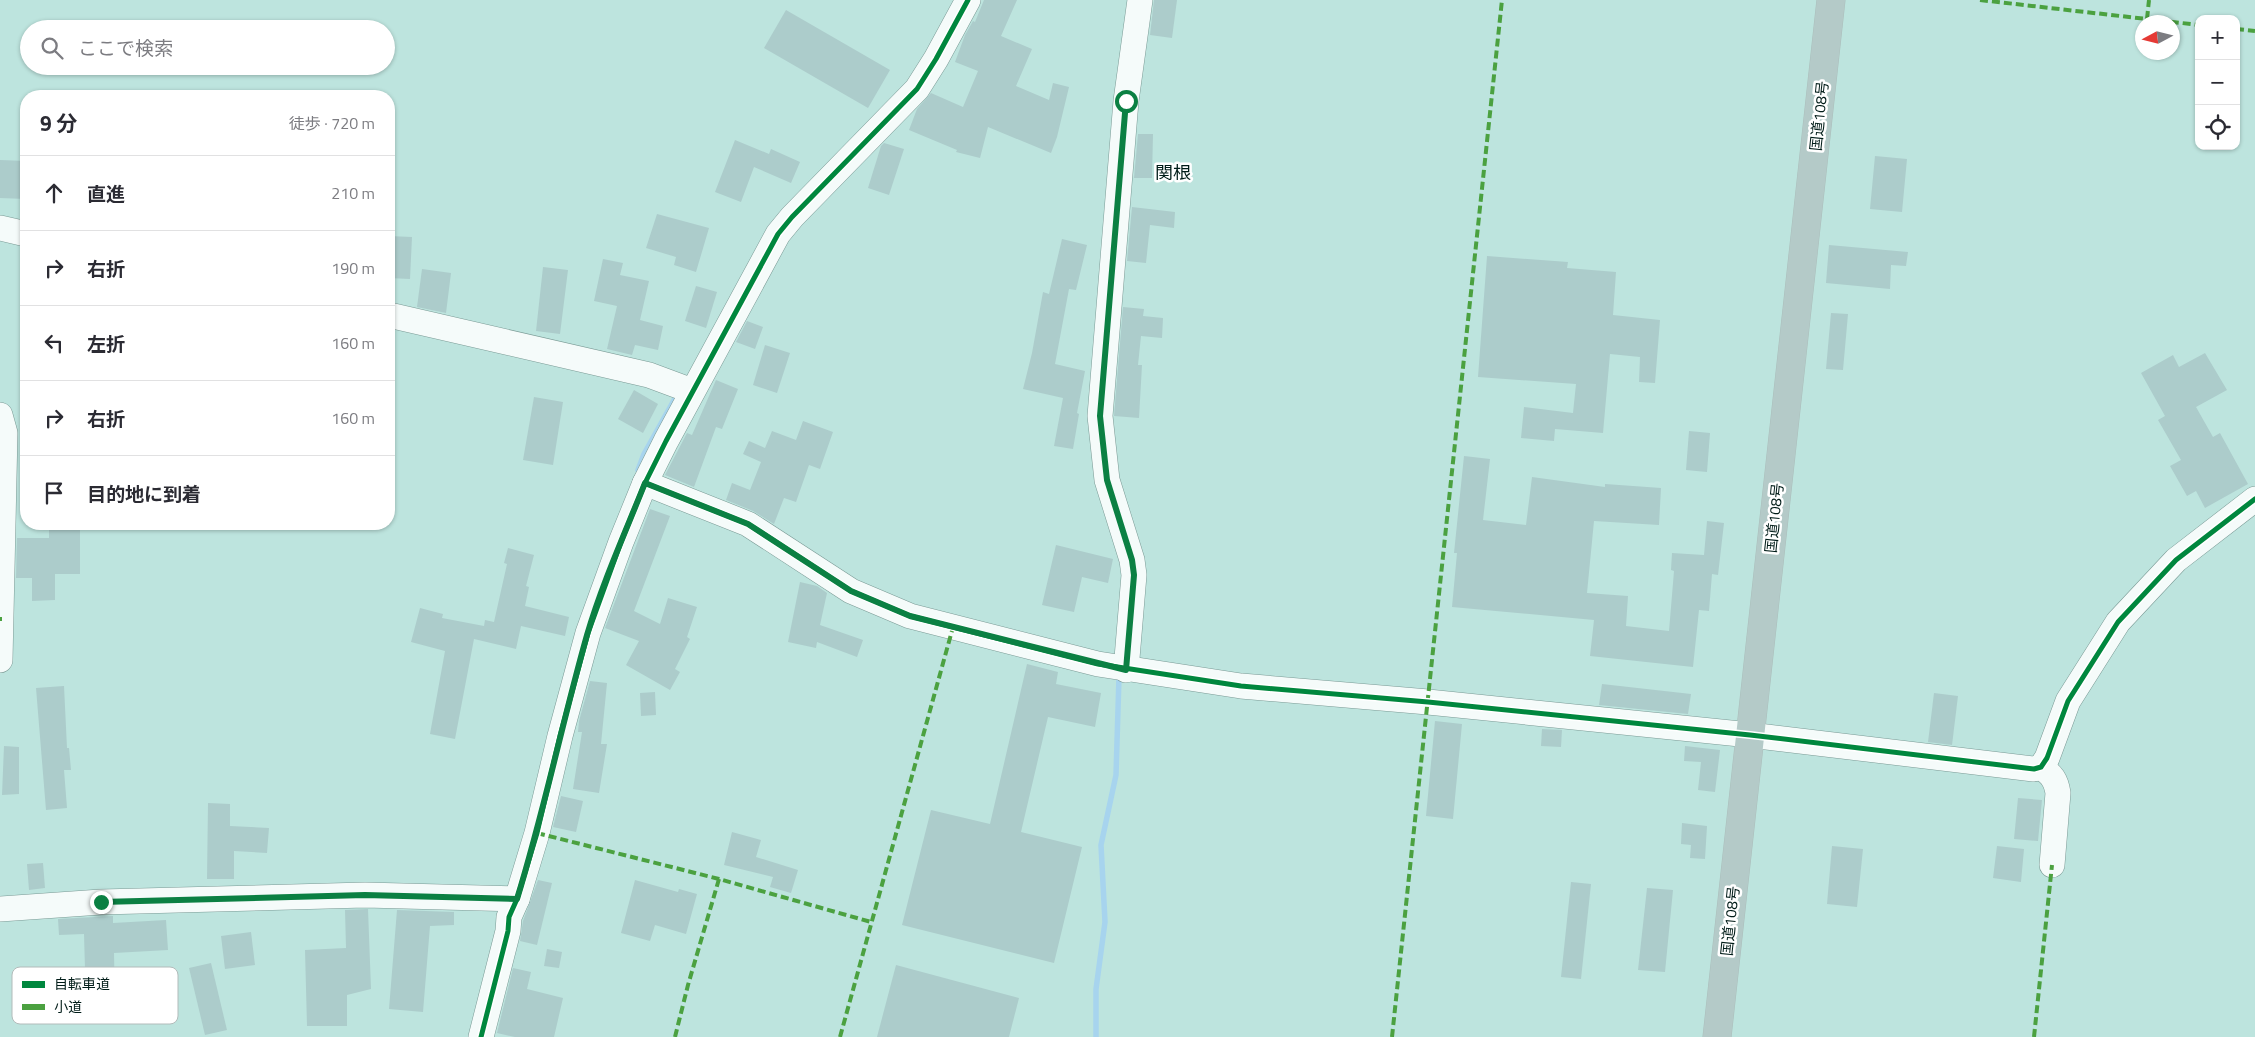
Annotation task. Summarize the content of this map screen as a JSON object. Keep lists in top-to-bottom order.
{
  "streets": {
    "highway": ["国道108号"]
  },
  "districts": ["関根"],
  "legend": ["自転車道", "小道"],
  "north": "left",
  "page": {
    "map_buttons": ["+", "−"],
    "search": "ここで検索",
    "heading": ["9 分", "徒歩 · 720 m"],
    "list": [
      ["直進", "210 m"],
      ["右折", "190 m"],
      ["左折", "160 m"],
      ["右折", "160 m"],
      "目的地に到着"
    ]
  }
}
